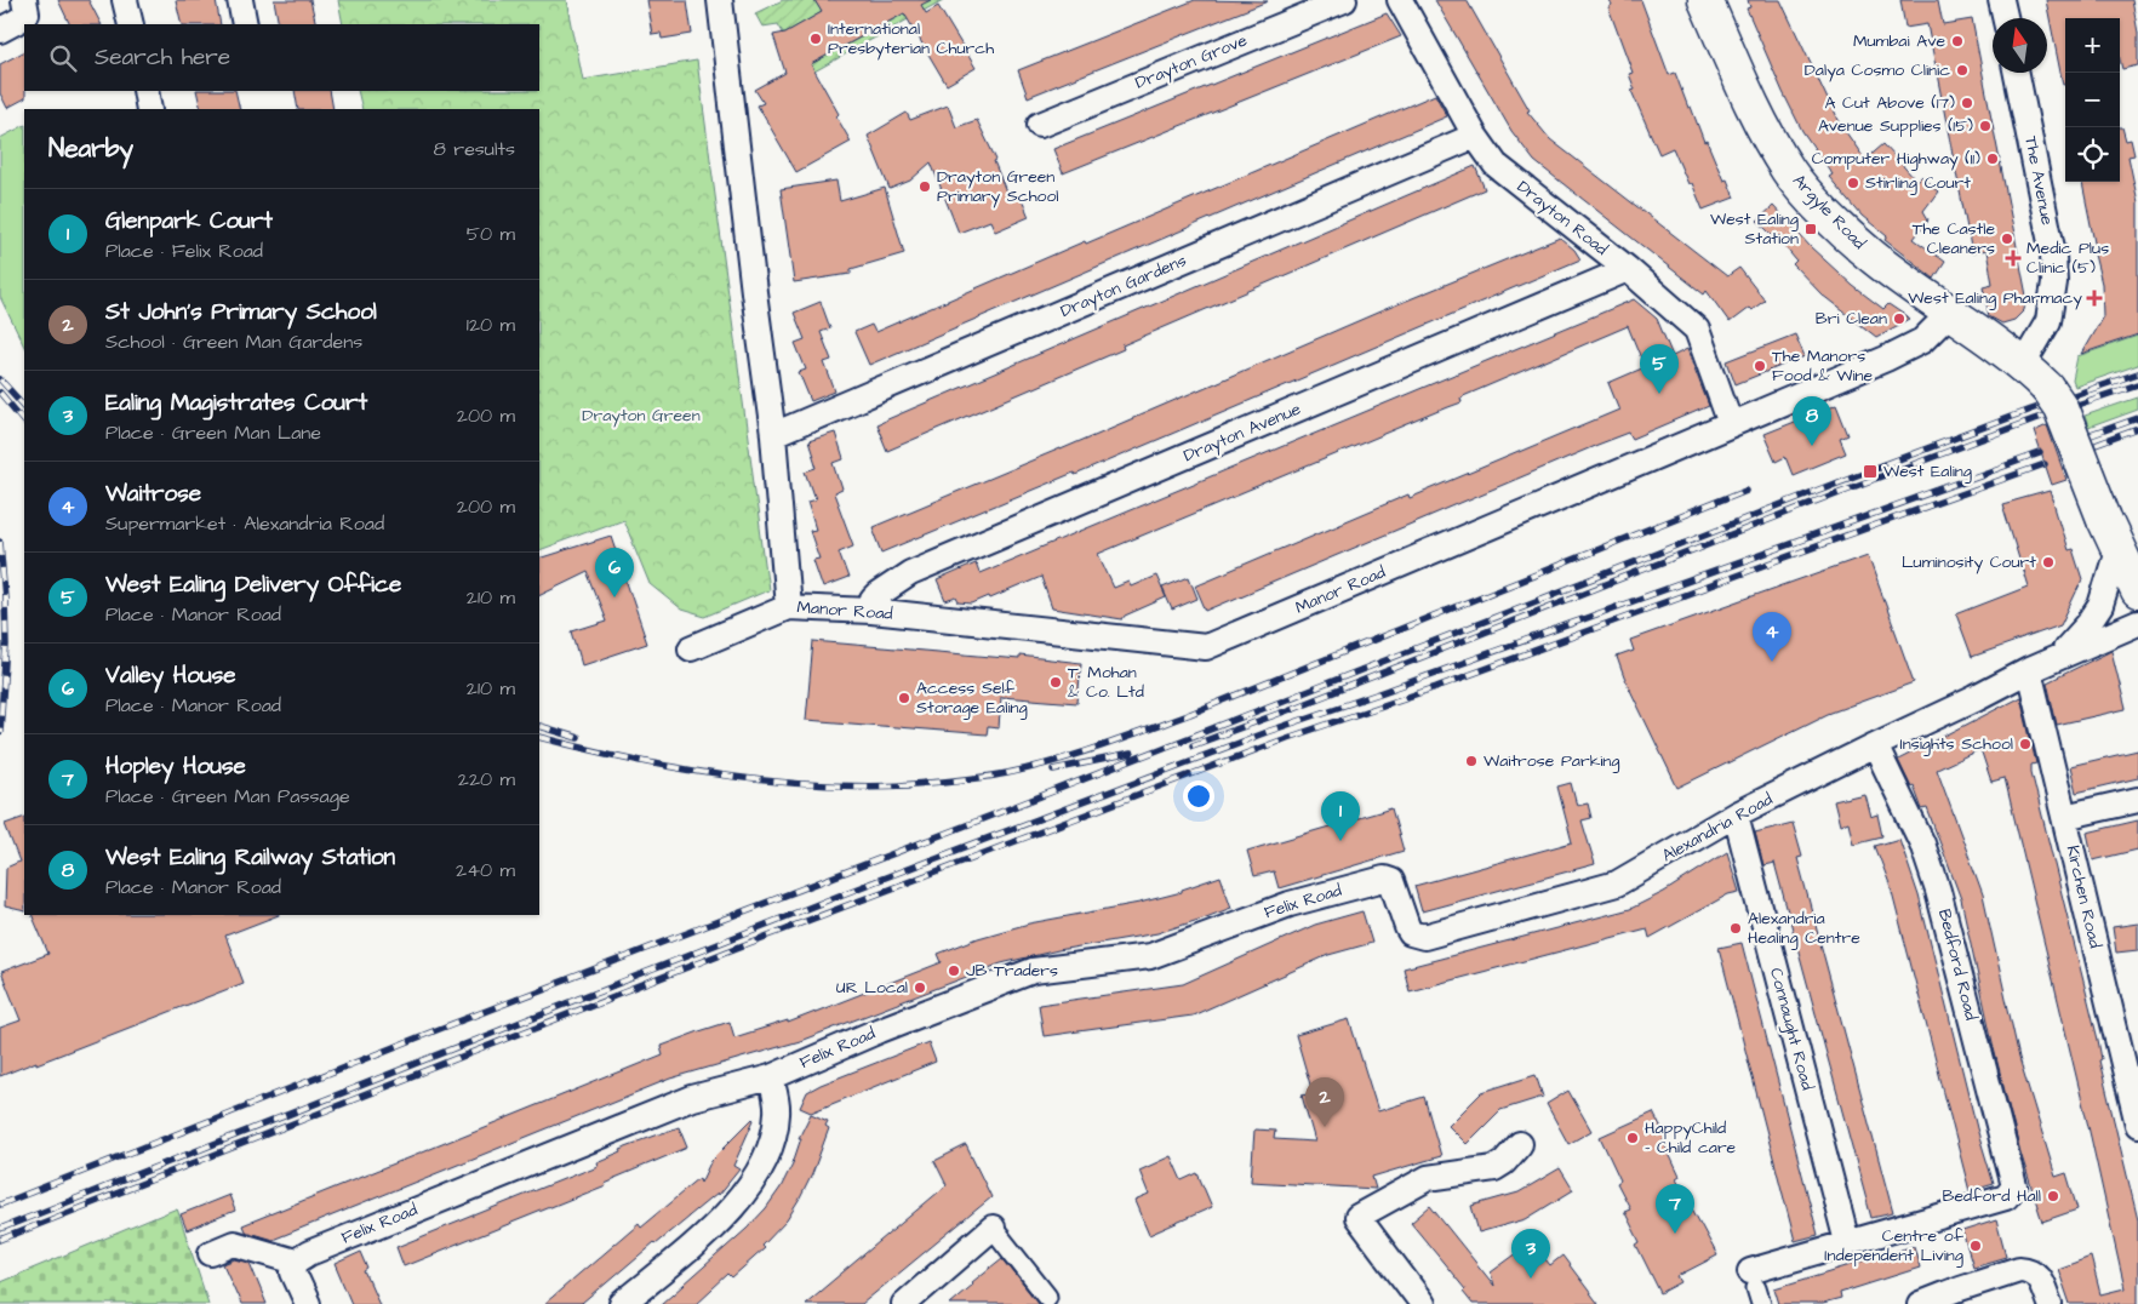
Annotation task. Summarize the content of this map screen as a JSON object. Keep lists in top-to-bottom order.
{
  "streets": {
    "main road": ["Argyle Road"],
    "street": [
      "Drayton Grove",
      "The Avenue",
      "Drayton Road",
      "Drayton Gardens",
      "Drayton Avenue",
      "Manor Road",
      "Alexandria Road",
      "Kirchen Road",
      "Felix Road",
      "Bedford Road",
      "Connaught Road"
    ]
  },
  "crossings": [
    ["The Avenue", "Argyle Road"],
    ["Argyle Road", "Manor Road"],
    ["Argyle Road", "Alexandria Road"],
    ["Drayton Road", "Drayton Gardens"],
    ["Drayton Road", "Drayton Avenue"],
    ["Drayton Road", "Manor Road"],
    ["Drayton Avenue", "Manor Road"],
    ["Alexandria Road", "Kirchen Road"],
    ["Alexandria Road", "Felix Road"],
    ["Alexandria Road", "Bedford Road"],
    ["Alexandria Road", "Connaught Road"],
    ["Bedford Road", "Connaught Road"]
  ],
  "parks": ["Drayton Green"],
  "places": {
    "other": [
      "International Presbyterian Church",
      "Mumbai Ave",
      "Dalya Cosmo Clinic",
      "A Cut Above (17)",
      "Avenue Supplies (15)",
      "Computer Highway (11)",
      "Stirling Court",
      "Drayton Green Primary School",
      "The Castle Cleaners",
      "Bri Clean",
      "The Manors Food & Wine",
      "Luminosity Court",
      "T. Mohan & Co. Ltd",
      "Access Self Storage Ealing",
      "Insights School",
      "Waitrose Parking",
      "Alexandria Healing Centre",
      "JB Traders",
      "UR Local",
      "HappyChild - Child care",
      "Bedford Hall",
      "Centre of Independent Living"
    ],
    "transit": ["West Ealing Station", "West Ealing"],
    "health": ["Medic Plus Clinic (5)", "West Ealing Pharmacy"]
  },
  "north": "top",
  "page": {
    "map_buttons": ["+", "−"],
    "search": "Search here",
    "heading": ["Nearby", "8 results"],
    "list": [
      {
        "mark": "1",
        "name": "Glenpark Court",
        "note": "Place · Felix Road",
        "value": "50 m"
      },
      {
        "mark": "2",
        "name": "St John's Primary School",
        "note": "School · Green Man Gardens",
        "value": "120 m"
      },
      {
        "mark": "3",
        "name": "Ealing Magistrates Court",
        "note": "Place · Green Man Lane",
        "value": "200 m"
      },
      {
        "mark": "4",
        "name": "Waitrose",
        "note": "Supermarket · Alexandria Road",
        "value": "200 m"
      },
      {
        "mark": "5",
        "name": "West Ealing Delivery Office",
        "note": "Place · Manor Road",
        "value": "210 m"
      },
      {
        "mark": "6",
        "name": "Valley House",
        "note": "Place · Manor Road",
        "value": "210 m"
      },
      {
        "mark": "7",
        "name": "Hopley House",
        "note": "Place · Green Man Passage",
        "value": "220 m"
      },
      {
        "mark": "8",
        "name": "West Ealing Railway Station",
        "note": "Place · Manor Road",
        "value": "240 m"
      }
    ],
    "pins": [
      "5",
      "8",
      "6",
      "4",
      "1",
      "2",
      "7",
      "3"
    ]
  }
}
